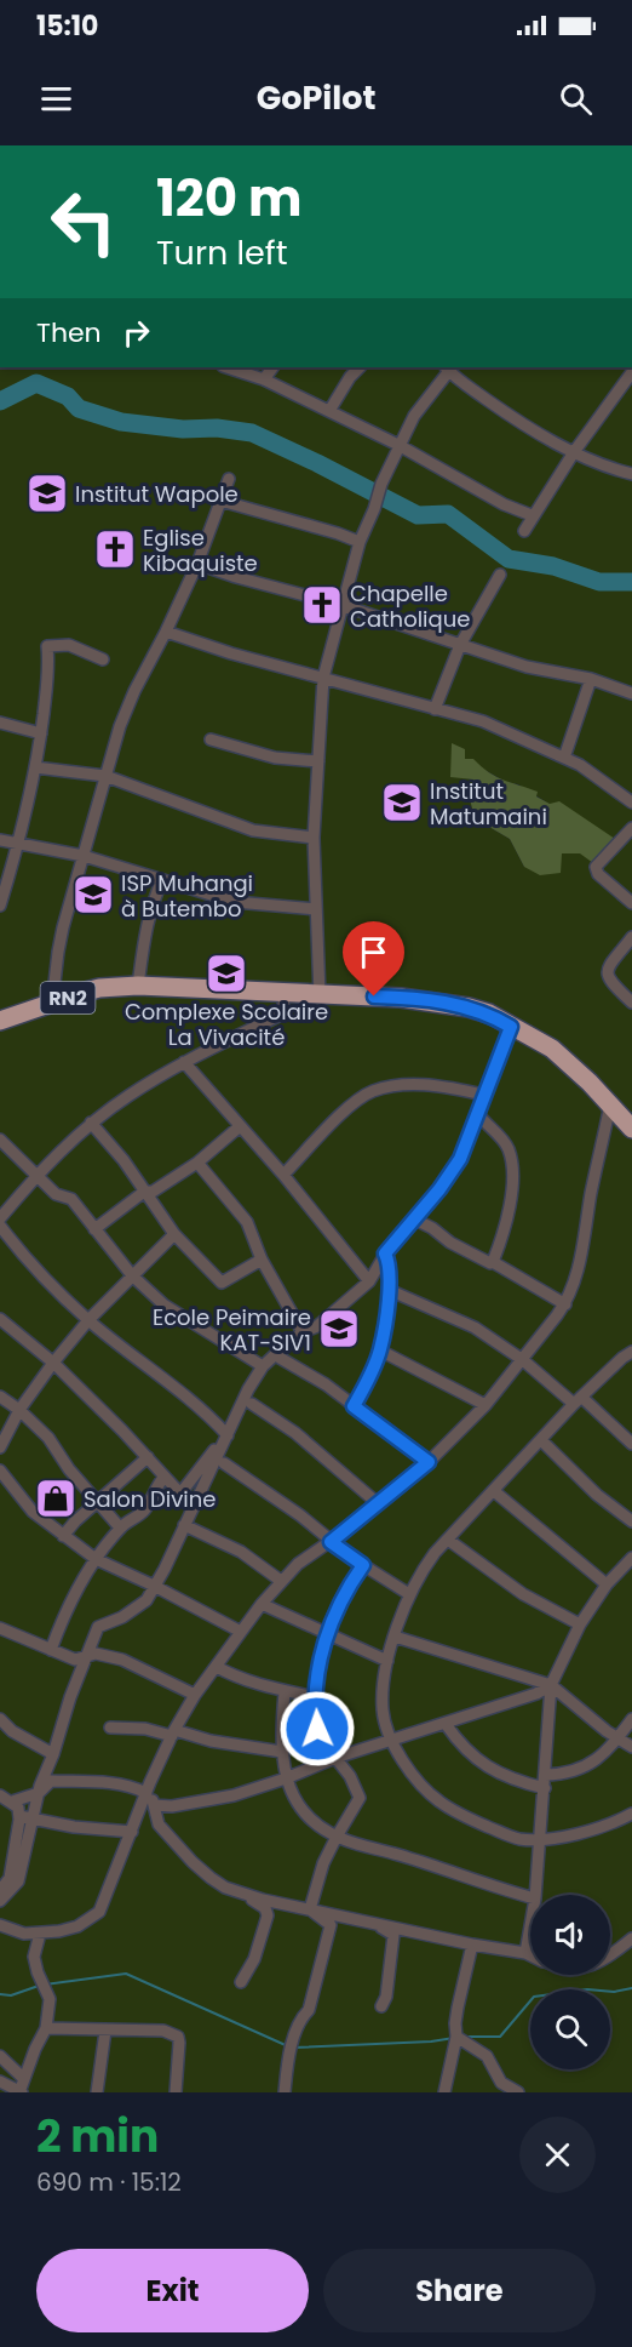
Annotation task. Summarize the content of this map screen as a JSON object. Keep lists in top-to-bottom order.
{
  "streets": {
    "highway": ["RN2"]
  },
  "places": {
    "school or university": [
      "Institut Wapole",
      "Institut Matumaini",
      "ISP Muhangi à Butembo",
      "Complexe Scolaire La Vivacité",
      "Ecole Peimaire KAT-SIV1"
    ],
    "church": ["Eglise Kibaquiste", "Chapelle Catholique"],
    "shop": ["Salon Divine"]
  },
  "page": {
    "status": "15:10",
    "header": "GoPilot",
    "turn": ["120 m", "Turn left"],
    "then": "Then",
    "heading": ["2 min", "690 m · 15:12"],
    "buttons": ["Exit", "Share"]
  }
}
